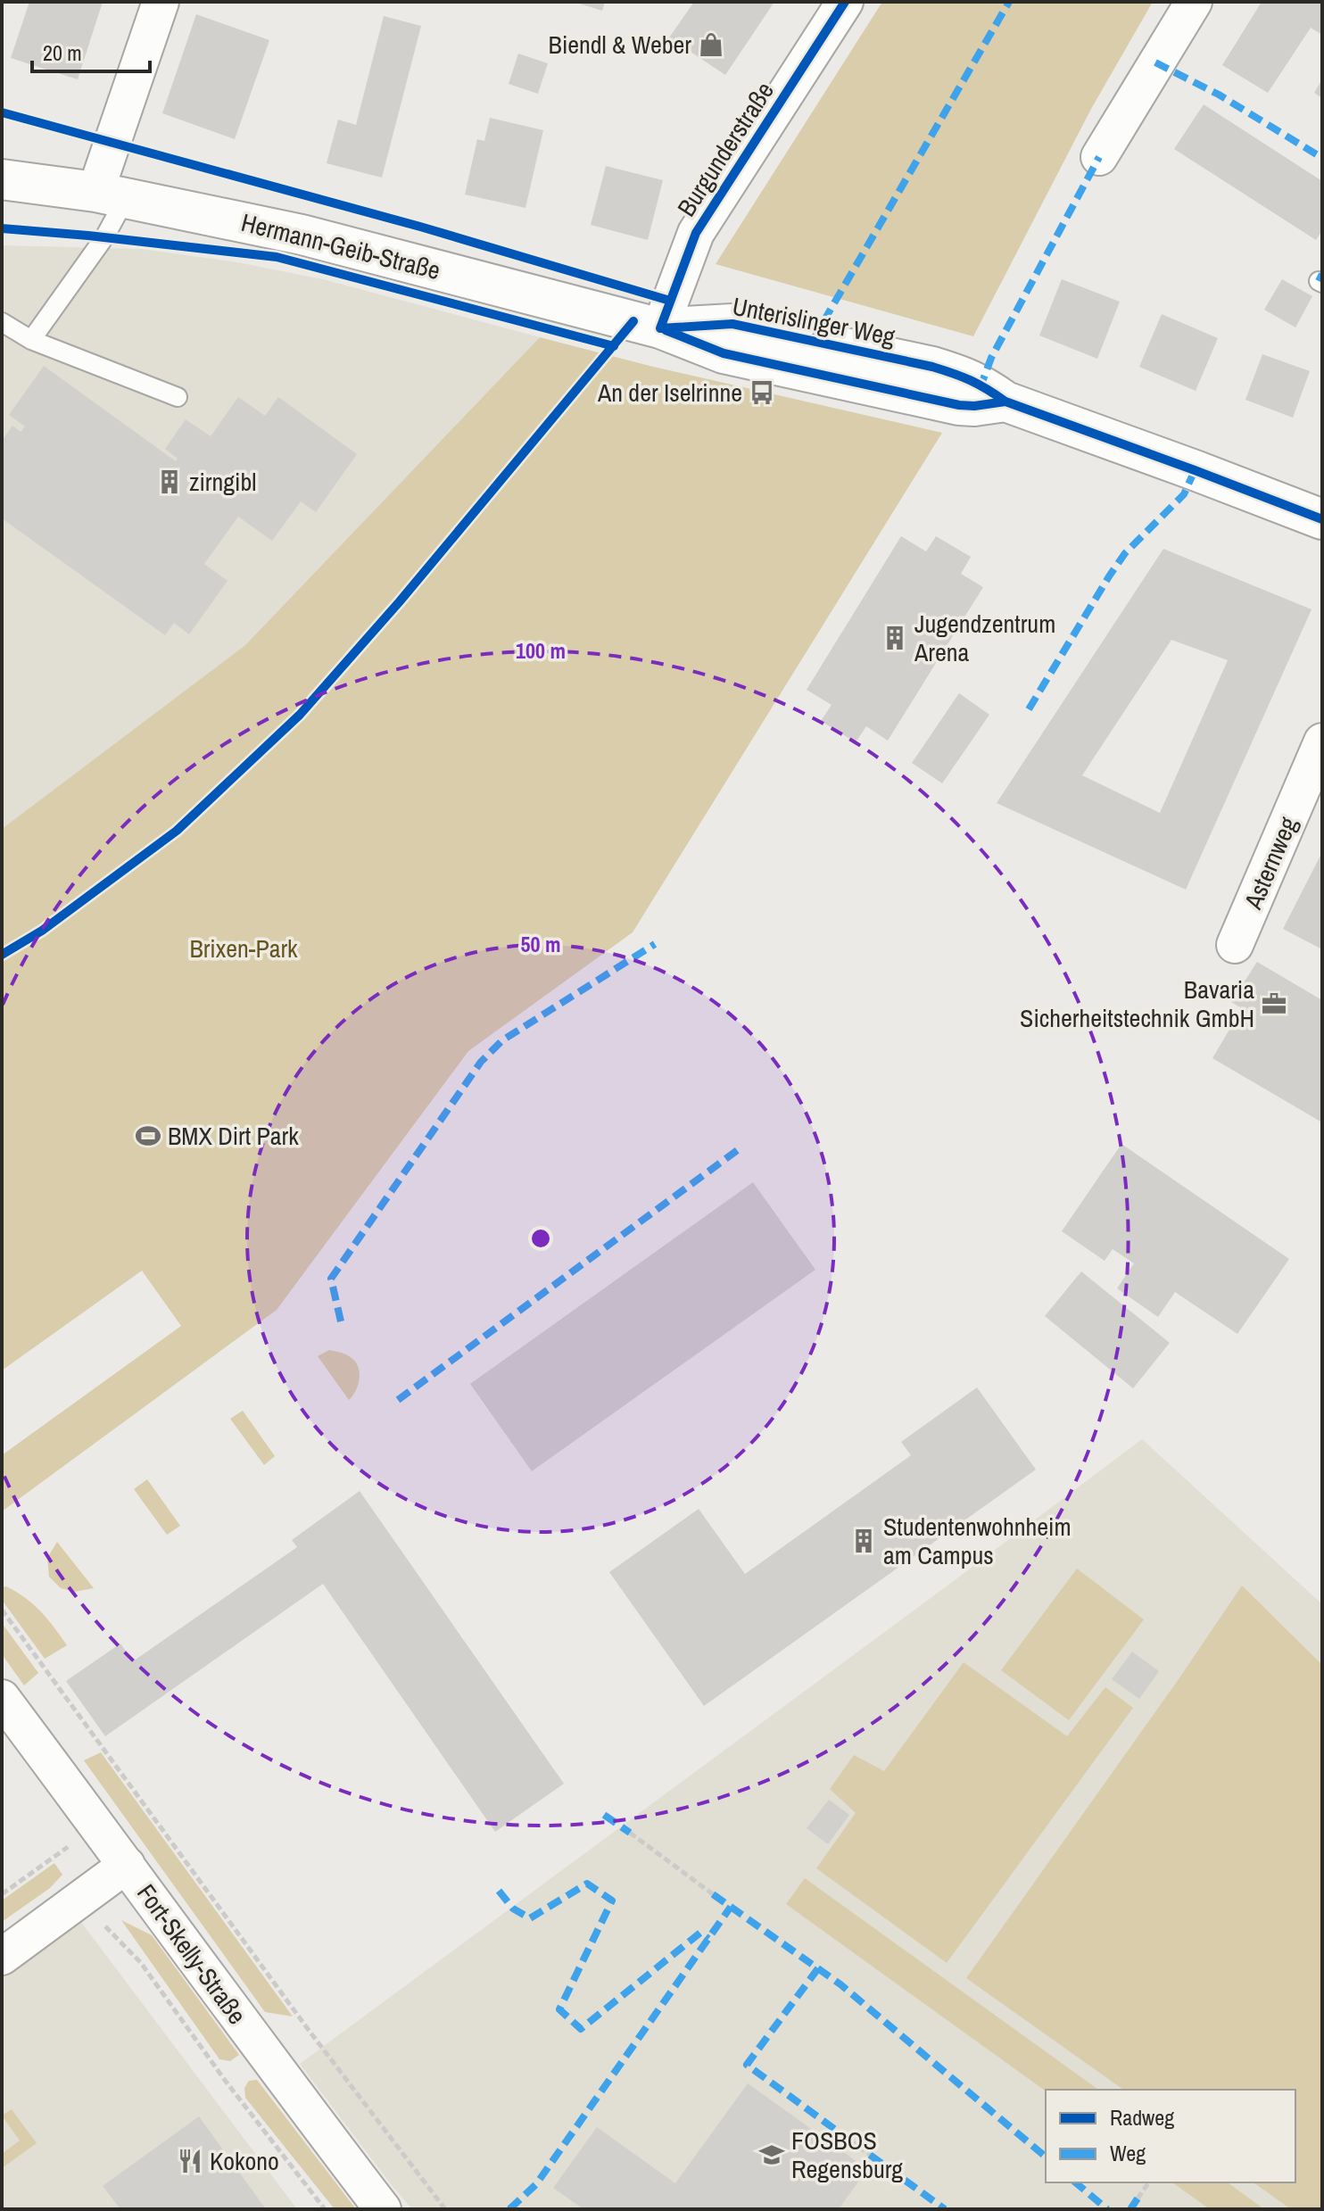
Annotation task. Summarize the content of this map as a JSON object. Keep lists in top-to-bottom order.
{
  "streets": {
    "street": [
      "Burgunderstraße",
      "Hermann-Geib-Straße",
      "Unterislinger Weg",
      "Asternweg",
      "Fort-Skelly-Straße"
    ]
  },
  "crossings": [
    ["Burgunderstraße", "Hermann-Geib-Straße"],
    ["Burgunderstraße", "Unterislinger Weg"],
    ["Hermann-Geib-Straße", "Unterislinger Weg"]
  ],
  "parks": ["Brixen-Park"],
  "places": {
    "shop": ["Biendl & Weber"],
    "bus stop": ["An der Iselrinne"],
    "building": ["zirngibl", "Jugendzentrum Arena", "Studentenwohnheim am Campus"],
    "office": ["Bavaria Sicherheitstechnik GmbH"],
    "sports": ["BMX Dirt Park"],
    "school or university": ["FOSBOS Regensburg"],
    "restaurant": ["Kokono"]
  },
  "legend": ["Radweg", "Weg"],
  "scale_bar": "20 m",
  "rings": ["100 m", "50 m"]
}
